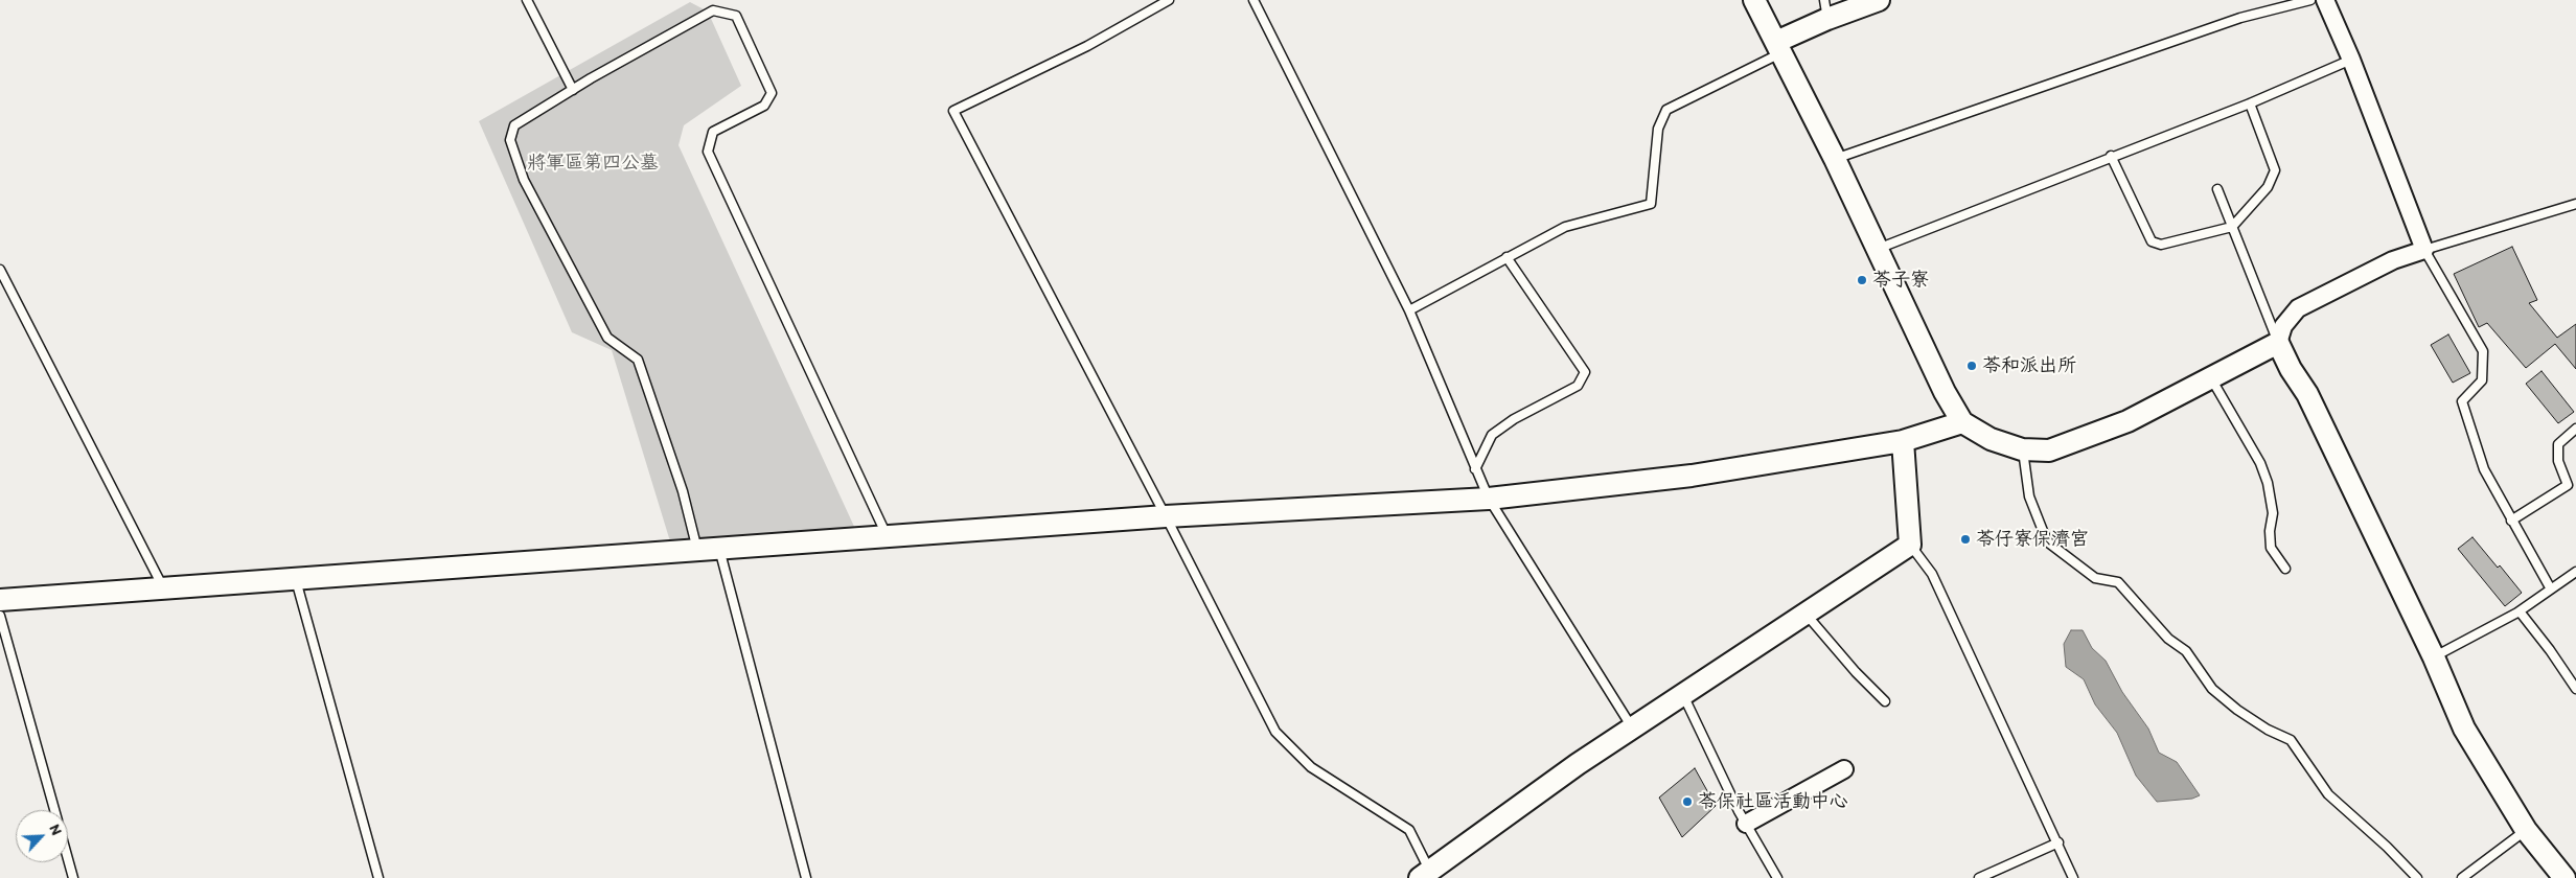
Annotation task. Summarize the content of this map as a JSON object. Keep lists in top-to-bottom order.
{
  "parks": ["將軍區第四公墓"],
  "places": [
    "苓子寮",
    "苓和派出所",
    "苓仔寮保濟宮",
    "苓保社區活動中心"
  ],
  "north": "top right"
}
